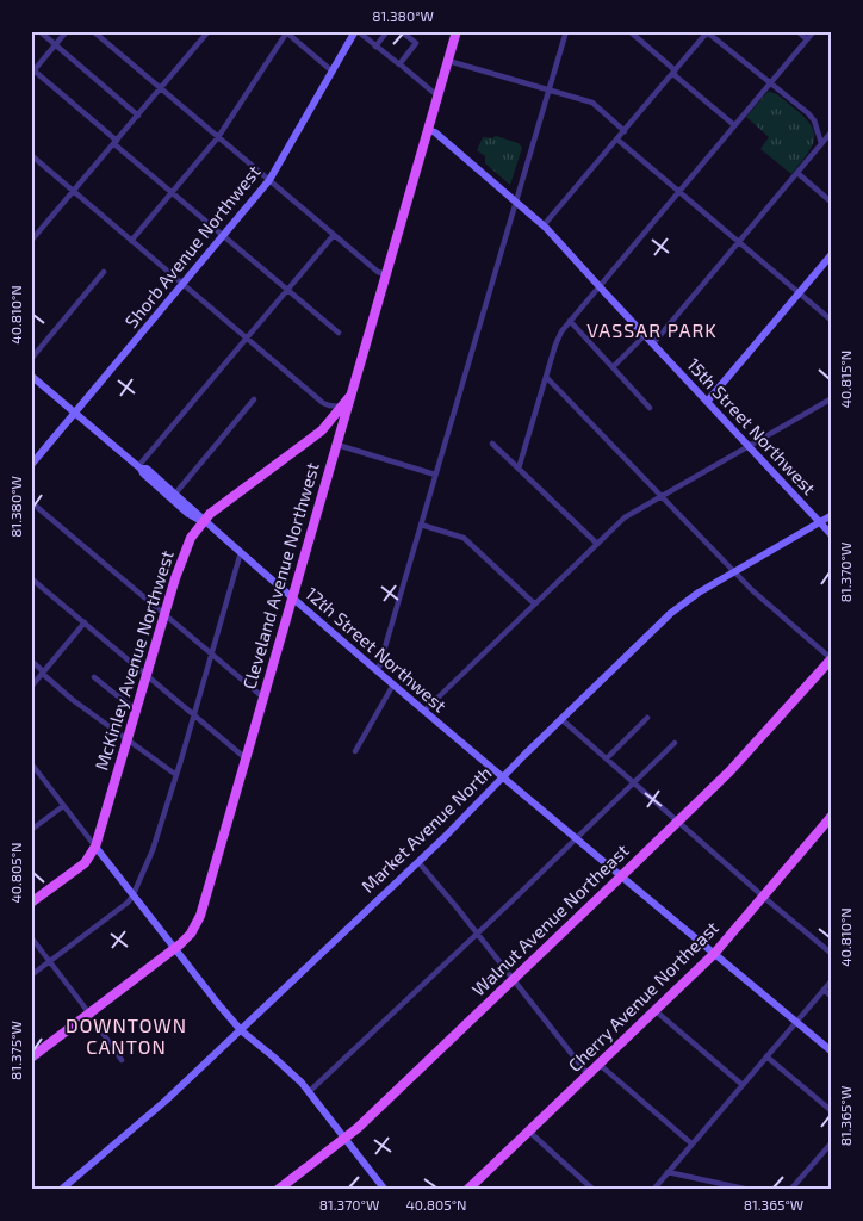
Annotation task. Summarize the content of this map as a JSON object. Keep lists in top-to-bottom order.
{
  "streets": {
    "main road": [
      "Cleveland Avenue Northwest",
      "McKinley Avenue Northwest",
      "Walnut Avenue Northeast",
      "Cherry Avenue Northeast"
    ],
    "street": [
      "Shorb Avenue Northwest",
      "15th Street Northwest",
      "12th Street Northwest",
      "Market Avenue North"
    ]
  },
  "crossings": [
    ["Shorb Avenue Northwest", "12th Street Northwest"],
    ["15th Street Northwest", "Cleveland Avenue Northwest"],
    ["15th Street Northwest", "Market Avenue North"],
    ["Cleveland Avenue Northwest", "12th Street Northwest"],
    ["Cleveland Avenue Northwest", "McKinley Avenue Northwest"],
    ["12th Street Northwest", "McKinley Avenue Northwest"],
    ["12th Street Northwest", "Market Avenue North"],
    ["12th Street Northwest", "Walnut Avenue Northeast"],
    ["12th Street Northwest", "Cherry Avenue Northeast"]
  ],
  "districts": ["VASSAR PARK", "DOWNTOWN CANTON"],
  "coordinates": [
    "81.380°W",
    "40.810°N",
    "40.815°N",
    "81.370°W",
    "40.805°N",
    "81.375°W",
    "81.365°W"
  ]
}
